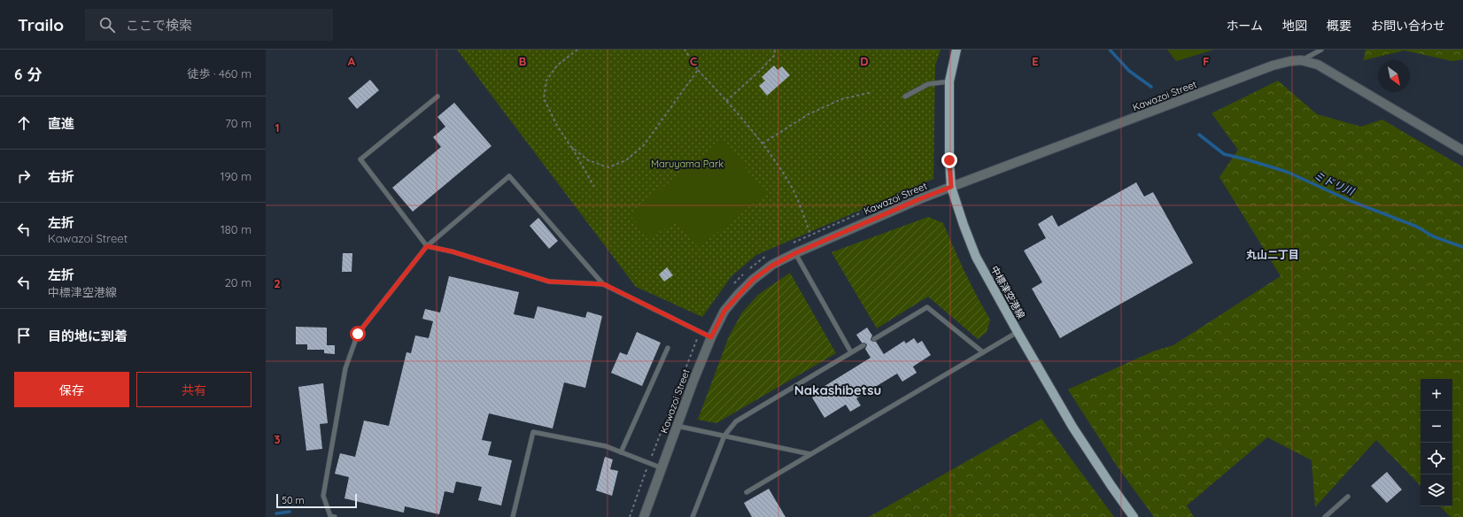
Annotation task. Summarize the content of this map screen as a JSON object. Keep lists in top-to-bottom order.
{
  "streets": {
    "main road": ["中標津空港線"],
    "street": ["Kawazoi Street"]
  },
  "crossings": [
    ["Kawazoi Street", "中標津空港線"]
  ],
  "districts": ["丸山二丁目", "Nakashibetsu"],
  "water": ["ミドリ川"],
  "parks": ["Maruyama Park"],
  "scale_bar": "50 m",
  "north": "bottom right",
  "page": {
    "header": "Trailo",
    "search": "ここで検索",
    "nav": [
      "ホーム",
      "地図",
      "概要",
      "お問い合わせ"
    ],
    "heading": ["6 分", "徒歩 · 460 m"],
    "list": [
      ["直進", "70 m"],
      ["右折", "190 m"],
      ["左折", "Kawazoi Street", "180 m"],
      ["左折", "中標津空港線", "20 m"],
      "目的地に到着"
    ],
    "buttons": ["保存", "共有"],
    "map_buttons": ["+", "−"],
    "scale": "50 m"
  },
  "grid": {
    "columns": [
      "A",
      "B",
      "C",
      "D",
      "E",
      "F"
    ],
    "rows": ["1", "2", "3"]
  }
}
